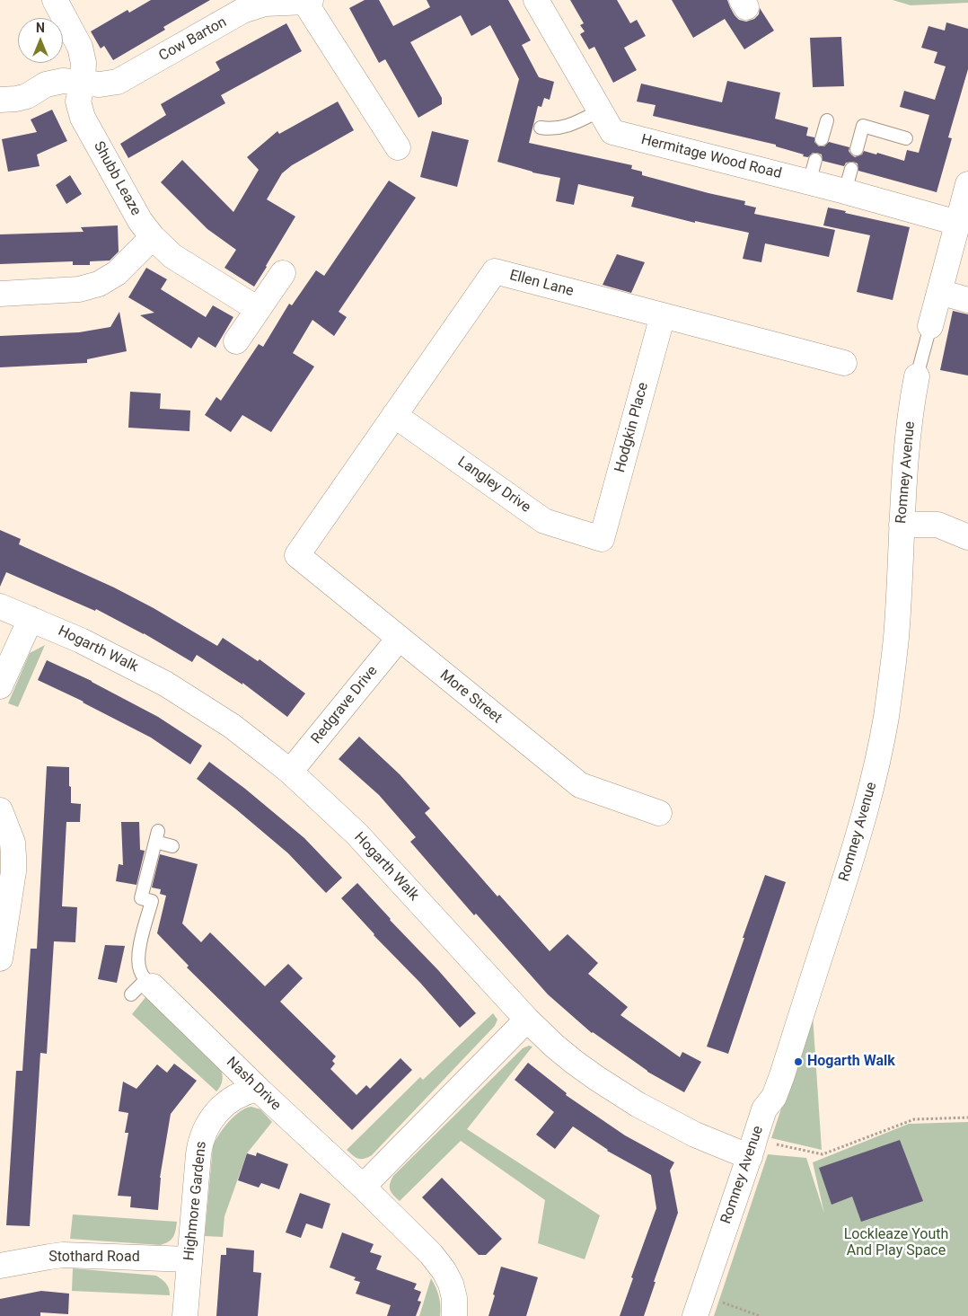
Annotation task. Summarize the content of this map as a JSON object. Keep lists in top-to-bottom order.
{
  "streets": {
    "street": [
      "Cow Barton",
      "Hermitage Wood Road",
      "Shubb Leaze",
      "Ellen Lane",
      "Hodgkin Place",
      "Romney Avenue",
      "Langley Drive",
      "Hogarth Walk",
      "More Street",
      "Redgrave Drive",
      "Nash Drive",
      "Highmore Gardens",
      "Stothard Road"
    ]
  },
  "crossings": [
    ["Cow Barton", "Shubb Leaze"],
    ["Ellen Lane", "Hodgkin Place"],
    ["Ellen Lane", "Langley Drive"],
    ["Ellen Lane", "More Street"],
    ["Hodgkin Place", "Langley Drive"],
    ["Romney Avenue", "Hogarth Walk"],
    ["Hogarth Walk", "Redgrave Drive"],
    ["More Street", "Redgrave Drive"],
    ["Nash Drive", "Highmore Gardens"],
    ["Highmore Gardens", "Stothard Road"]
  ],
  "parks": ["Lockleaze Youth And Play Space"],
  "places": ["Hogarth Walk"],
  "north": "top"
}
